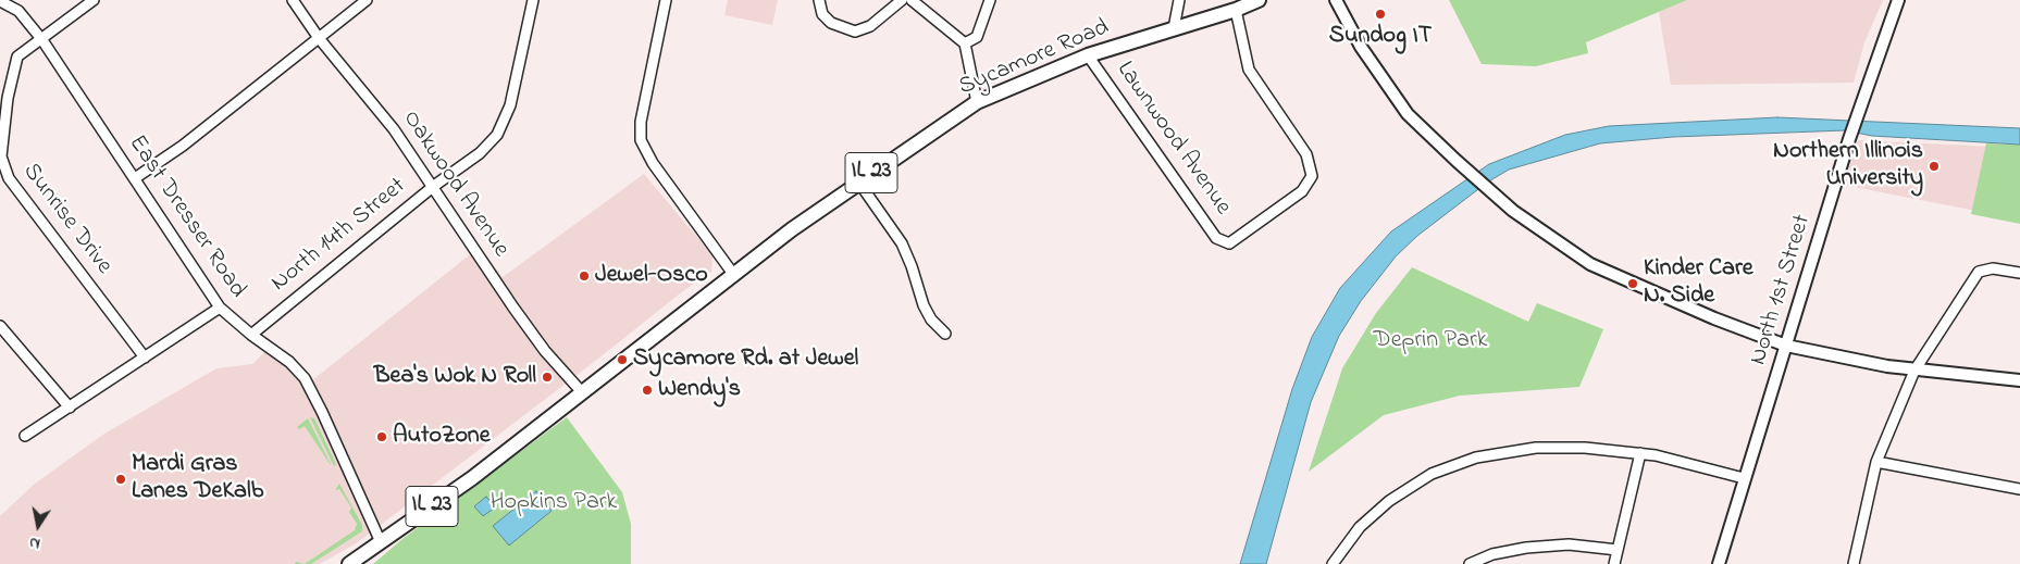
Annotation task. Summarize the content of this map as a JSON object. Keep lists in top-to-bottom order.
{
  "streets": {
    "main road": ["Sycamore Road", "IL 23"],
    "street": [
      "Lawnwood Avenue",
      "Oakwood Avenue",
      "East Dresser Road",
      "Sunrise Drive",
      "North 14th Street",
      "North 1st Street"
    ]
  },
  "crossings": [
    ["Sycamore Road", "Lawnwood Avenue"],
    ["Sycamore Road", "Oakwood Avenue"],
    ["Sycamore Road", "East Dresser Road"],
    ["Oakwood Avenue", "North 14th Street"],
    ["East Dresser Road", "Sunrise Drive"],
    ["East Dresser Road", "North 14th Street"]
  ],
  "parks": ["Deprin Park", "Hopkins Park"],
  "places": [
    "Sundog IT",
    "Northern Illinois University",
    "Jewel-Osco",
    "Kinder Care N. Side",
    "Sycamore Rd. at Jewel",
    "Bea's Wok N Roll",
    "Wendy's",
    "AutoZone",
    "Mardi Gras Lanes DeKalb"
  ],
  "north": "bottom"
}
